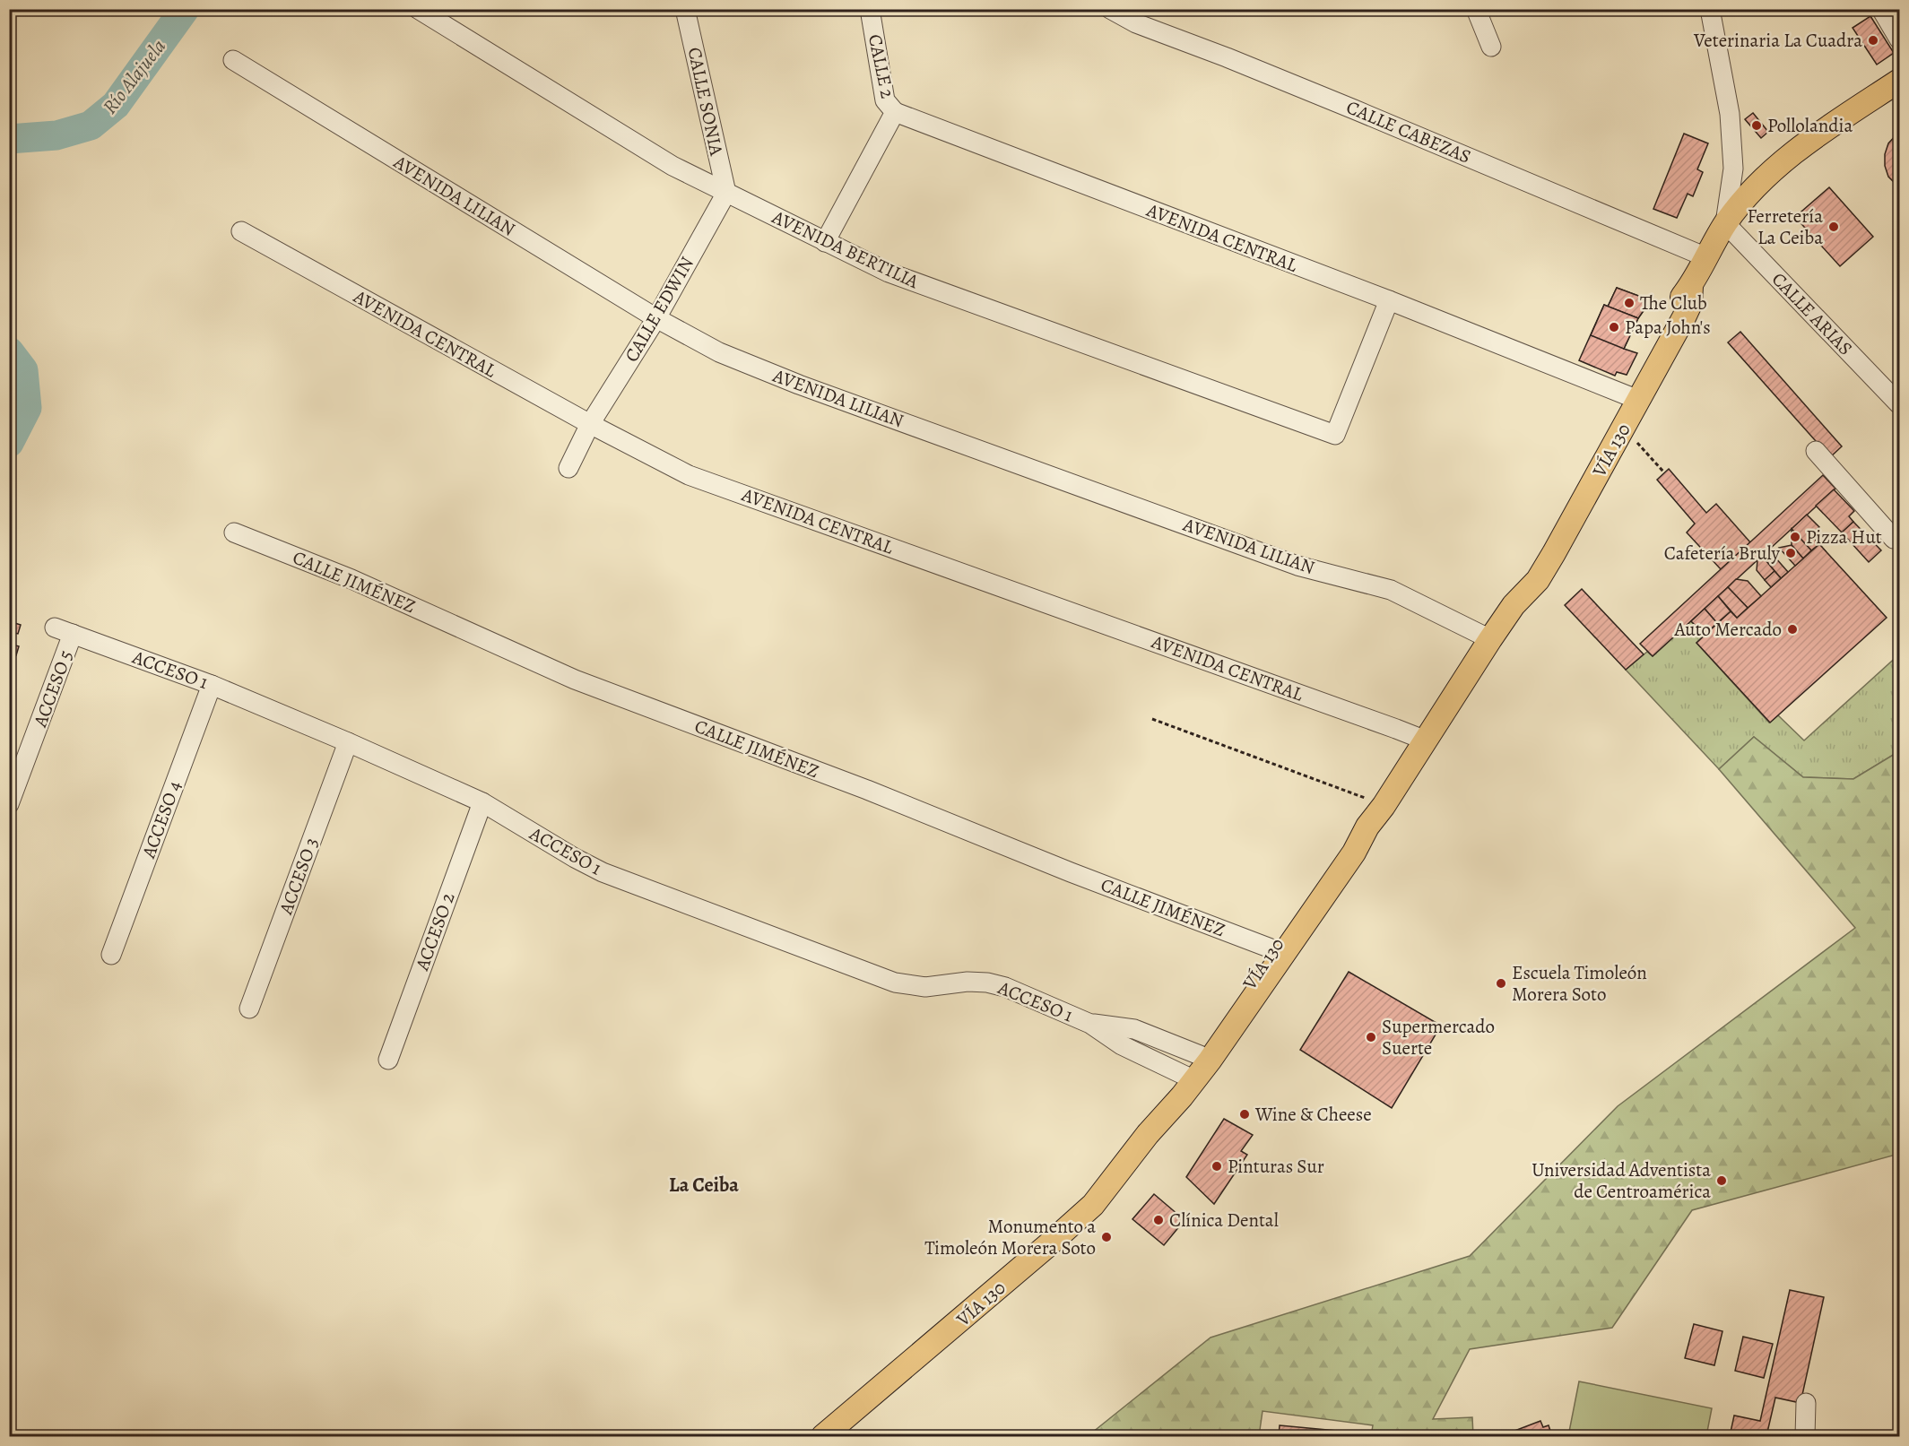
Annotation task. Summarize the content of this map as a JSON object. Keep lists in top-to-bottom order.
{
  "streets": {
    "main road": ["VÍA 130"],
    "street": [
      "CALLE 2",
      "CALLE SONIA",
      "CALLE CABEZAS",
      "AVENIDA LILIAN",
      "AVENIDA CENTRAL",
      "AVENIDA BERTILIA",
      "CALLE EDWIN",
      "CALLE ARIAS",
      "CALLE JIMÉNEZ",
      "ACCESO 1",
      "ACCESO 5",
      "ACCESO 4",
      "ACCESO 3",
      "ACCESO 2"
    ]
  },
  "crossings": [
    ["CALLE 2", "AVENIDA CENTRAL"],
    ["CALLE 2", "AVENIDA BERTILIA"],
    ["CALLE SONIA", "AVENIDA BERTILIA"],
    ["CALLE SONIA", "CALLE EDWIN"],
    ["CALLE CABEZAS", "VÍA 130"],
    ["AVENIDA LILIAN", "CALLE EDWIN"],
    ["AVENIDA LILIAN", "VÍA 130"],
    ["AVENIDA CENTRAL", "AVENIDA BERTILIA"],
    ["AVENIDA CENTRAL", "CALLE EDWIN"],
    ["AVENIDA CENTRAL", "VÍA 130"],
    ["AVENIDA BERTILIA", "CALLE EDWIN"],
    ["CALLE ARIAS", "VÍA 130"],
    ["VÍA 130", "CALLE JIMÉNEZ"],
    ["VÍA 130", "ACCESO 1"],
    ["ACCESO 1", "ACCESO 5"],
    ["ACCESO 1", "ACCESO 4"],
    ["ACCESO 1", "ACCESO 3"],
    ["ACCESO 1", "ACCESO 2"]
  ],
  "districts": ["La Ceiba"],
  "water": ["Río Alajuela"],
  "places": [
    "Veterinaria La Cuadra",
    "Pollolandia",
    "Ferretería La Ceiba",
    "The Club",
    "Papa John's",
    "Pizza Hut",
    "Cafetería Bruly",
    "Auto Mercado",
    "Escuela Timoleón Morera Soto",
    "Supermercado Suerte",
    "Wine & Cheese",
    "Pinturas Sur",
    "Universidad Adventista de Centroamérica",
    "Clínica Dental",
    "Monumento a Timoleón Morera Soto"
  ]
}
